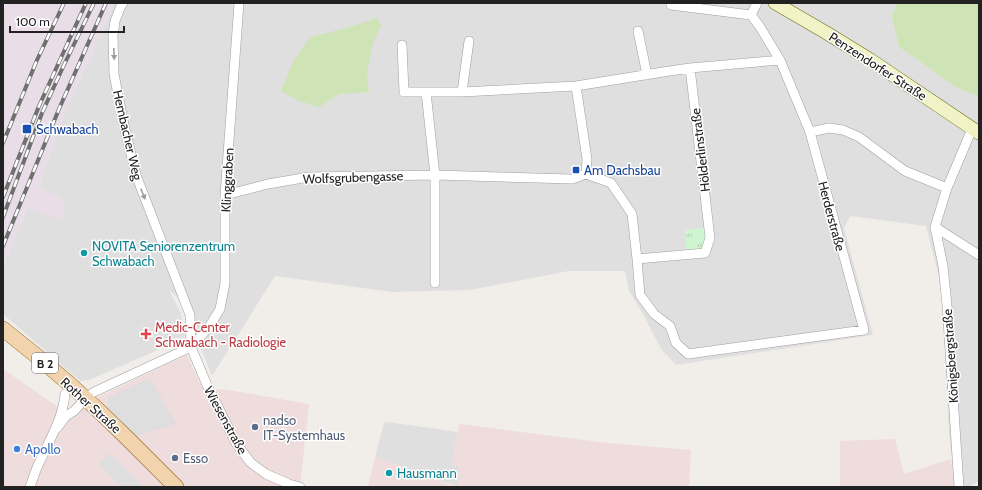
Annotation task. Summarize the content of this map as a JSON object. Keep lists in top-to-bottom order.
{
  "streets": {
    "main road": ["Penzendorfer Straße", "B 2", "Rother Straße"],
    "street": [
      "Hembacher Weg",
      "Hölderlinstraße",
      "Wolfsgrubengasse",
      "Klinggraben",
      "Herderstraße",
      "Königsbergstraße",
      "Wiesenstraße"
    ]
  },
  "crossings": [
    ["Hembacher Weg", "Klinggraben"],
    ["Hembacher Weg", "Wiesenstraße"],
    ["Hölderlinstraße", "Herderstraße"],
    ["Wolfsgrubengasse", "Klinggraben"],
    ["Klinggraben", "Wiesenstraße"]
  ],
  "one_way": ["Hembacher Weg"],
  "places": {
    "transit": ["Schwabach", "Am Dachsbau"],
    "other": [
      "NOVITA Seniorenzentrum Schwabach",
      "nadso IT-Systemhaus",
      "Apollo",
      "Esso",
      "Hausmann"
    ],
    "health": ["Medic-Center Schwabach - Radiologie"]
  },
  "scale_bar": "100 m"
}
